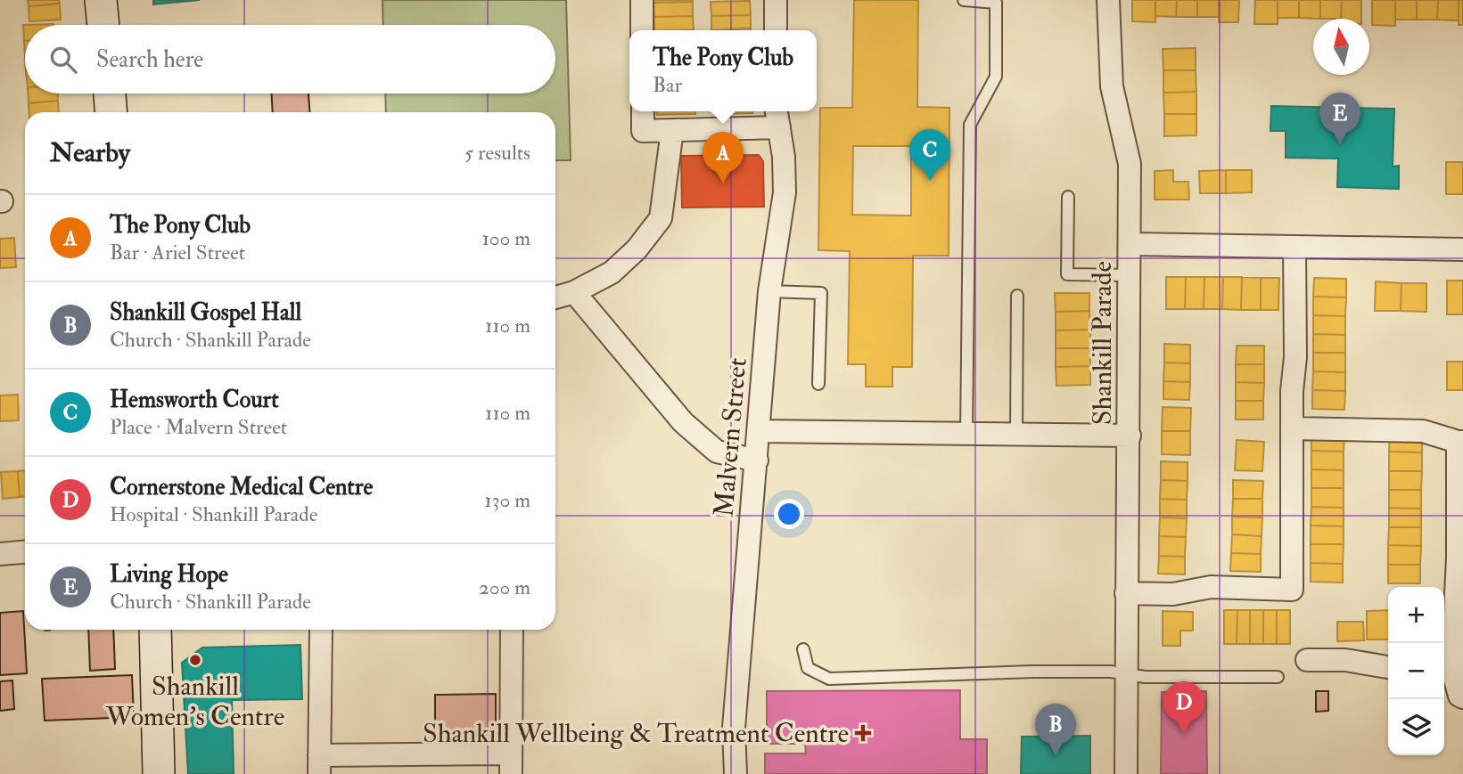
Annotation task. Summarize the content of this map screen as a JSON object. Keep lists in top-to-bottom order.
{
  "streets": {
    "street": ["Shankill Parade", "Malvern Street"]
  },
  "places": {
    "other": ["Shankill Women's Centre"],
    "health": ["Shankill Wellbeing & Treatment Centre"]
  },
  "north": "top",
  "page": {
    "search": "Search here",
    "popup": ["The Pony Club", "Bar"],
    "pins": [
      "E",
      "C",
      "A",
      "D",
      "B"
    ],
    "heading": ["Nearby", "5 results"],
    "list": [
      {
        "mark": "A",
        "name": "The Pony Club",
        "note": "Bar · Ariel Street",
        "value": "100 m"
      },
      {
        "mark": "B",
        "name": "Shankill Gospel Hall",
        "note": "Church · Shankill Parade",
        "value": "110 m"
      },
      {
        "mark": "C",
        "name": "Hemsworth Court",
        "note": "Place · Malvern Street",
        "value": "110 m"
      },
      {
        "mark": "D",
        "name": "Cornerstone Medical Centre",
        "note": "Hospital · Shankill Parade",
        "value": "130 m"
      },
      {
        "mark": "E",
        "name": "Living Hope",
        "note": "Church · Shankill Parade",
        "value": "200 m"
      }
    ],
    "map_buttons": ["+", "−"]
  }
}
